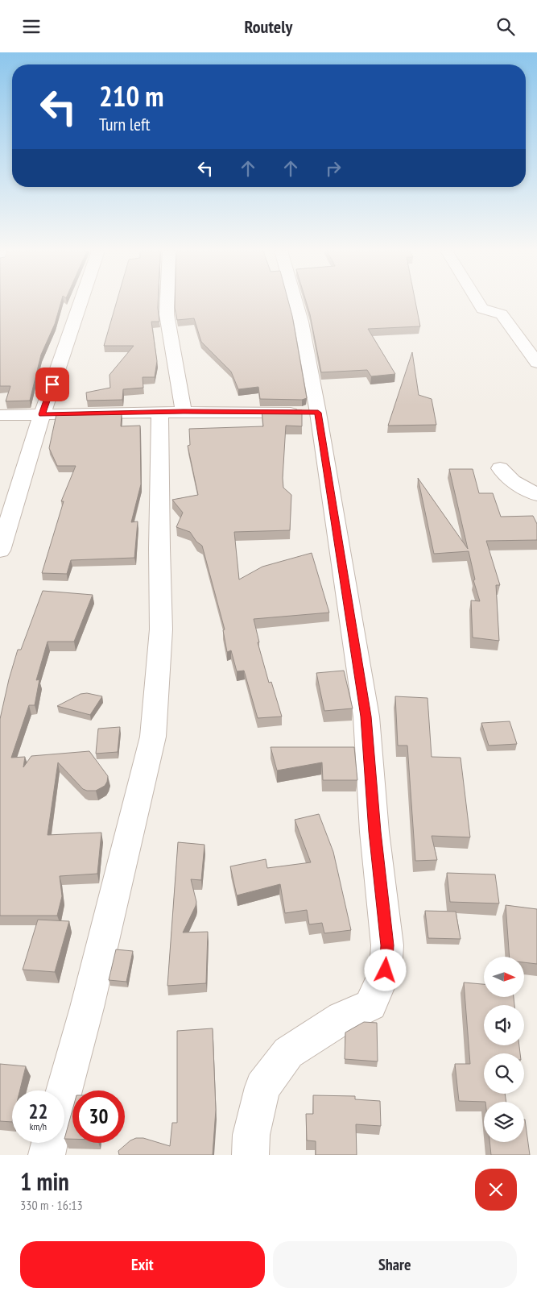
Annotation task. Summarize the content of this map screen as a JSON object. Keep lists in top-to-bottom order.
{
  "north": "right",
  "page": {
    "header": "Routely",
    "turn": ["210 m", "Turn left"],
    "speed": "22 km/h",
    "limit": "30",
    "heading": ["1 min", "330 m · 16:13"],
    "buttons": ["Exit", "Share"]
  }
}
